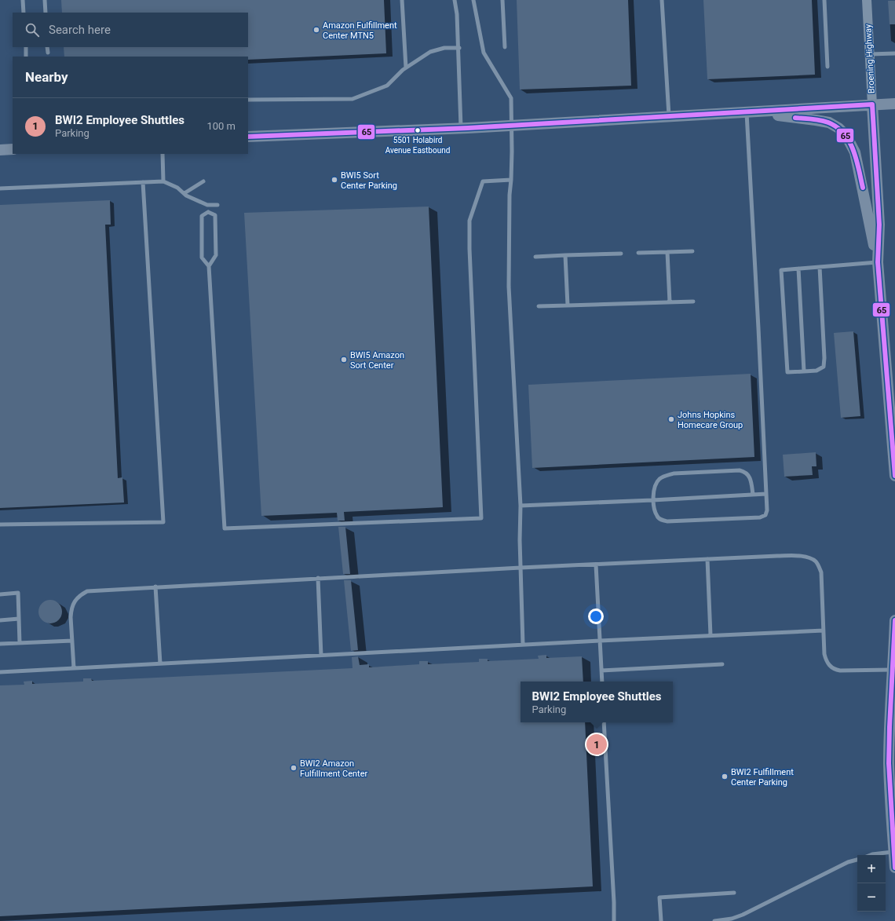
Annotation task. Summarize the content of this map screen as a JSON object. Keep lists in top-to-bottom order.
{
  "streets": {
    "main road": ["Broening Highway"]
  },
  "places": [
    "Amazon Fulfillment Center MTN5",
    "5501 Holabird Avenue Eastbound",
    "BWI5 Sort Center Parking",
    "BWI5 Amazon Sort Center",
    "Johns Hopkins Homecare Group",
    "BWI2 Amazon Fulfillment Center",
    "BWI2 Fulfillment Center Parking"
  ],
  "lines": ["transit line 65"],
  "page": {
    "search": "Search here",
    "heading": "Nearby",
    "list": [
      {
        "mark": "1",
        "name": "BWI2 Employee Shuttles",
        "note": "Parking",
        "value": "100 m"
      }
    ],
    "popup": ["BWI2 Employee Shuttles", "Parking"],
    "pins": "1",
    "map_buttons": ["+", "−"]
  }
}
